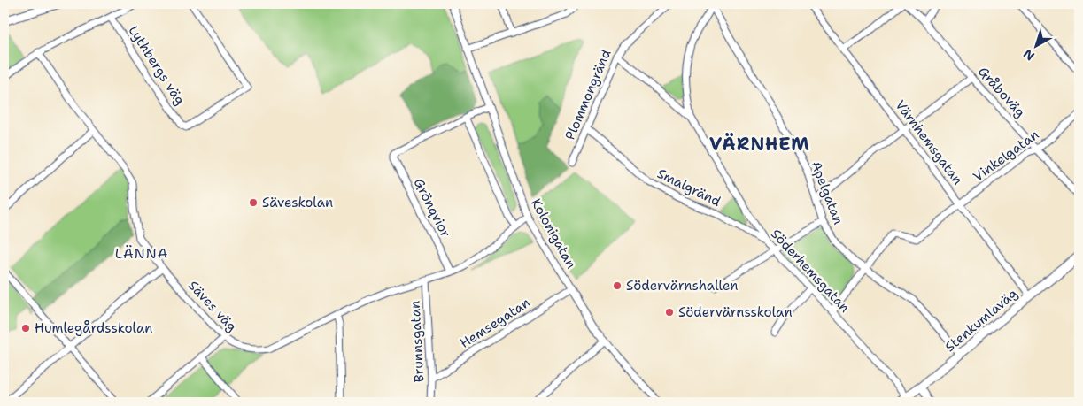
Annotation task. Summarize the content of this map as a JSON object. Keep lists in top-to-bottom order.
{
  "streets": {
    "street": [
      "Lythbergs väg",
      "Gråboväg",
      "Plommongränd",
      "Värnhemsgatan",
      "Vinkelgatan",
      "Smalgränd",
      "Apelgatan",
      "Grönqvior",
      "Kolonigatan",
      "Söderhemsgatan",
      "Säves väg",
      "Stenkumlaväg",
      "Hemsegatan",
      "Brunnsgatan"
    ]
  },
  "crossings": [
    ["Gråboväg", "Vinkelgatan"],
    ["Plommongränd", "Smalgränd"],
    ["Värnhemsgatan", "Vinkelgatan"],
    ["Värnhemsgatan", "Stenkumlaväg"],
    ["Vinkelgatan", "Apelgatan"],
    ["Smalgränd", "Söderhemsgatan"],
    ["Apelgatan", "Söderhemsgatan"],
    ["Apelgatan", "Stenkumlaväg"],
    ["Grönqvior", "Säves väg"],
    ["Kolonigatan", "Säves väg"],
    ["Kolonigatan", "Hemsegatan"],
    ["Söderhemsgatan", "Stenkumlaväg"],
    ["Säves väg", "Brunnsgatan"],
    ["Hemsegatan", "Brunnsgatan"]
  ],
  "districts": ["VÄRNHEM", "LÄNNA"],
  "places": [
    "Säveskolan",
    "Södervärnshallen",
    "Södervärnsskolan",
    "Humlegårdsskolan"
  ],
  "north": "bottom left"
}
